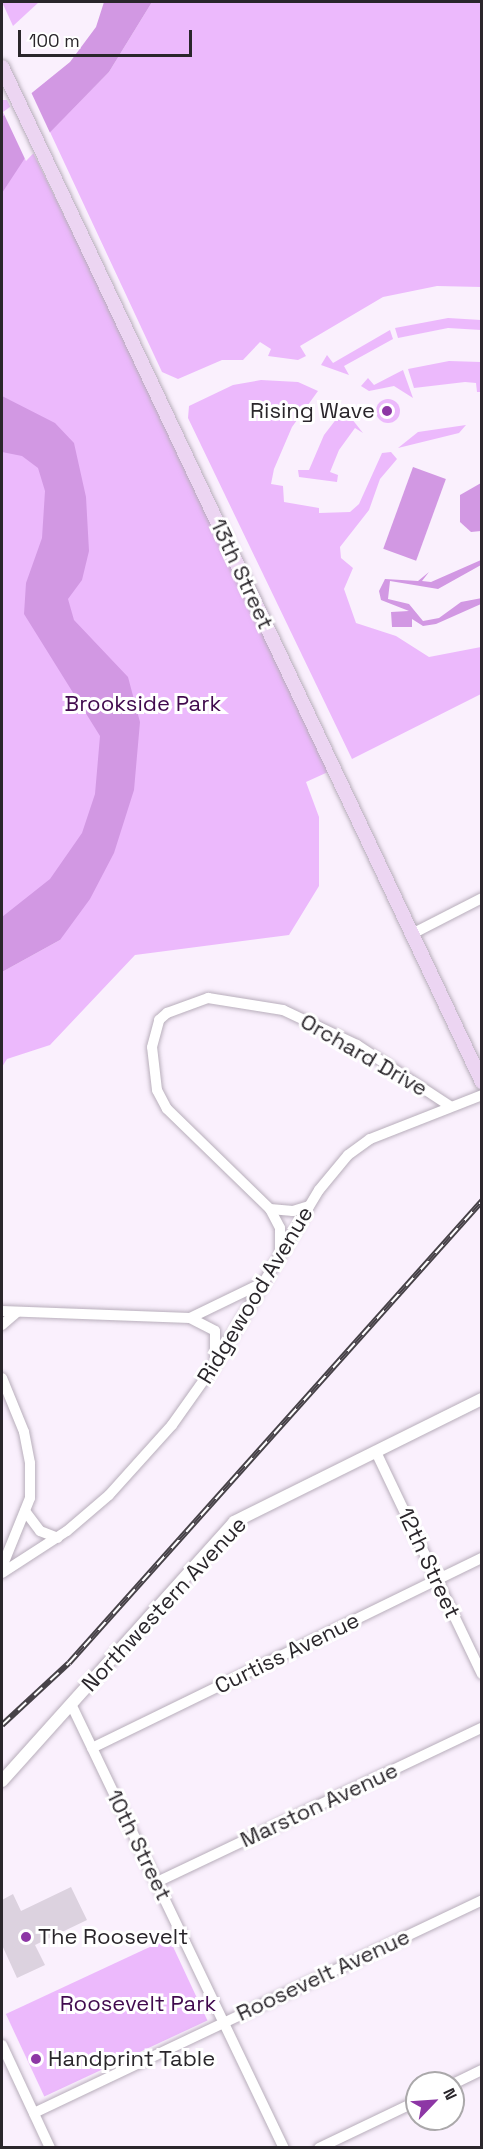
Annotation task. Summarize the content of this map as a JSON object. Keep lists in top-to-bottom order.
{
  "streets": {
    "main road": ["13th Street"],
    "street": [
      "Orchard Drive",
      "Ridgewood Avenue",
      "12th Street",
      "Northwestern Avenue",
      "Curtiss Avenue",
      "Marston Avenue",
      "10th Street",
      "Roosevelt Avenue"
    ]
  },
  "crossings": [
    ["Orchard Drive", "Ridgewood Avenue"],
    ["12th Street", "Northwestern Avenue"],
    ["12th Street", "Curtiss Avenue"],
    ["Northwestern Avenue", "10th Street"],
    ["Curtiss Avenue", "10th Street"],
    ["Marston Avenue", "10th Street"],
    ["10th Street", "Roosevelt Avenue"]
  ],
  "parks": ["Brookside Park", "Roosevelt Park"],
  "places": ["Rising Wave", "The Roosevelt", "Handprint Table"],
  "scale_bar": "100 m",
  "north": "top right"
}
